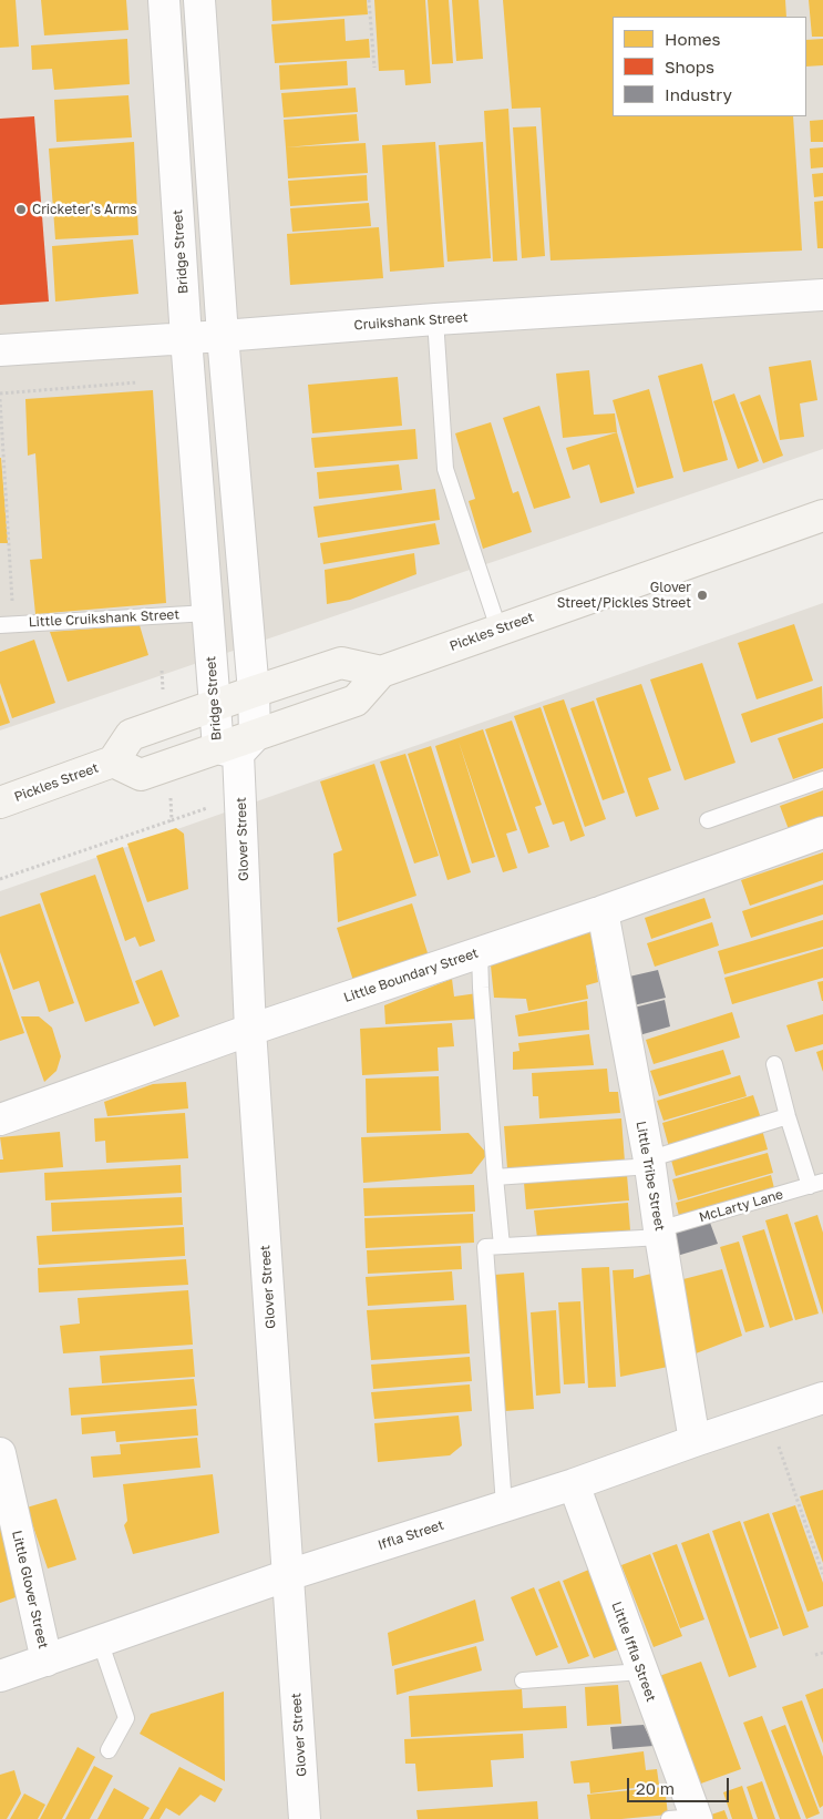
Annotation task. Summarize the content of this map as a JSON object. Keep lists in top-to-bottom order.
{
  "streets": {
    "street": [
      "Bridge Street",
      "Cruikshank Street",
      "Pickles Street",
      "Glover Street",
      "Little Boundary Street",
      "Little Tribe Street",
      "Iffla Street",
      "Little Glover Street",
      "Little Iffla Street"
    ],
    "lane": ["Little Cruikshank Street", "McLarty Lane"]
  },
  "crossings": [
    ["Bridge Street", "Cruikshank Street"],
    ["Bridge Street", "Little Cruikshank Street"],
    ["Bridge Street", "Pickles Street"],
    ["Bridge Street", "Glover Street"],
    ["Pickles Street", "Glover Street"],
    ["Glover Street", "Little Boundary Street"],
    ["Glover Street", "Iffla Street"],
    ["Little Boundary Street", "Little Tribe Street"],
    ["Little Tribe Street", "McLarty Lane"],
    ["Little Tribe Street", "Iffla Street"],
    ["Iffla Street", "Little Glover Street"],
    ["Iffla Street", "Little Iffla Street"]
  ],
  "places": ["Cricketer's Arms", "Glover Street/Pickles Street"],
  "legend": ["Homes", "Shops", "Industry"],
  "scale_bar": "20 m"
}
